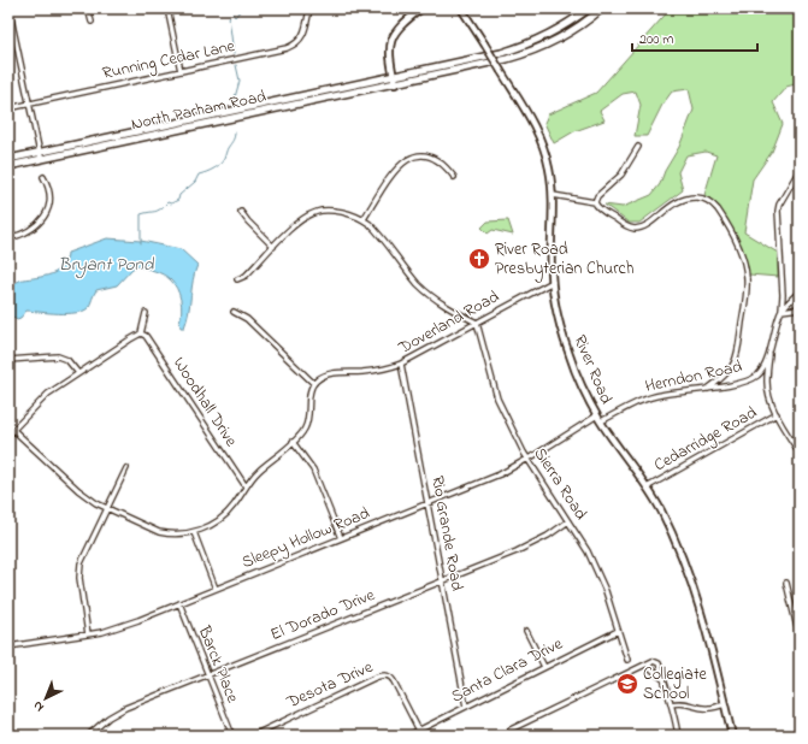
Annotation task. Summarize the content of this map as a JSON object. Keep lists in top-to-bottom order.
{
  "streets": {
    "highway": ["North Parham Road"],
    "main road": ["River Road"],
    "street": [
      "Running Cedar Lane",
      "Doverland Road",
      "Herndon Road",
      "Woodhall Drive",
      "Cedarridge Road",
      "Sierra Road",
      "Rio Grande Road",
      "Sleepy Hollow Road",
      "El Dorado Drive",
      "Barck Place",
      "Santa Clara Drive",
      "Desota Drive"
    ]
  },
  "crossings": [
    ["Doverland Road", "River Road"],
    ["Doverland Road", "Sierra Road"],
    ["Doverland Road", "Rio Grande Road"],
    ["River Road", "Herndon Road"],
    ["River Road", "Cedarridge Road"],
    ["River Road", "Sleepy Hollow Road"],
    ["Sierra Road", "Sleepy Hollow Road"],
    ["Sierra Road", "El Dorado Drive"],
    ["Sierra Road", "Santa Clara Drive"],
    ["Rio Grande Road", "Sleepy Hollow Road"],
    ["Rio Grande Road", "El Dorado Drive"],
    ["Rio Grande Road", "Santa Clara Drive"],
    ["Sleepy Hollow Road", "Barck Place"],
    ["El Dorado Drive", "Barck Place"],
    ["Santa Clara Drive", "Desota Drive"]
  ],
  "water": ["Bryant Pond"],
  "places": {
    "church": ["River Road Presbyterian Church"],
    "school or university": ["Collegiate School"]
  },
  "scale_bar": "200 m",
  "north": "bottom left"
}
